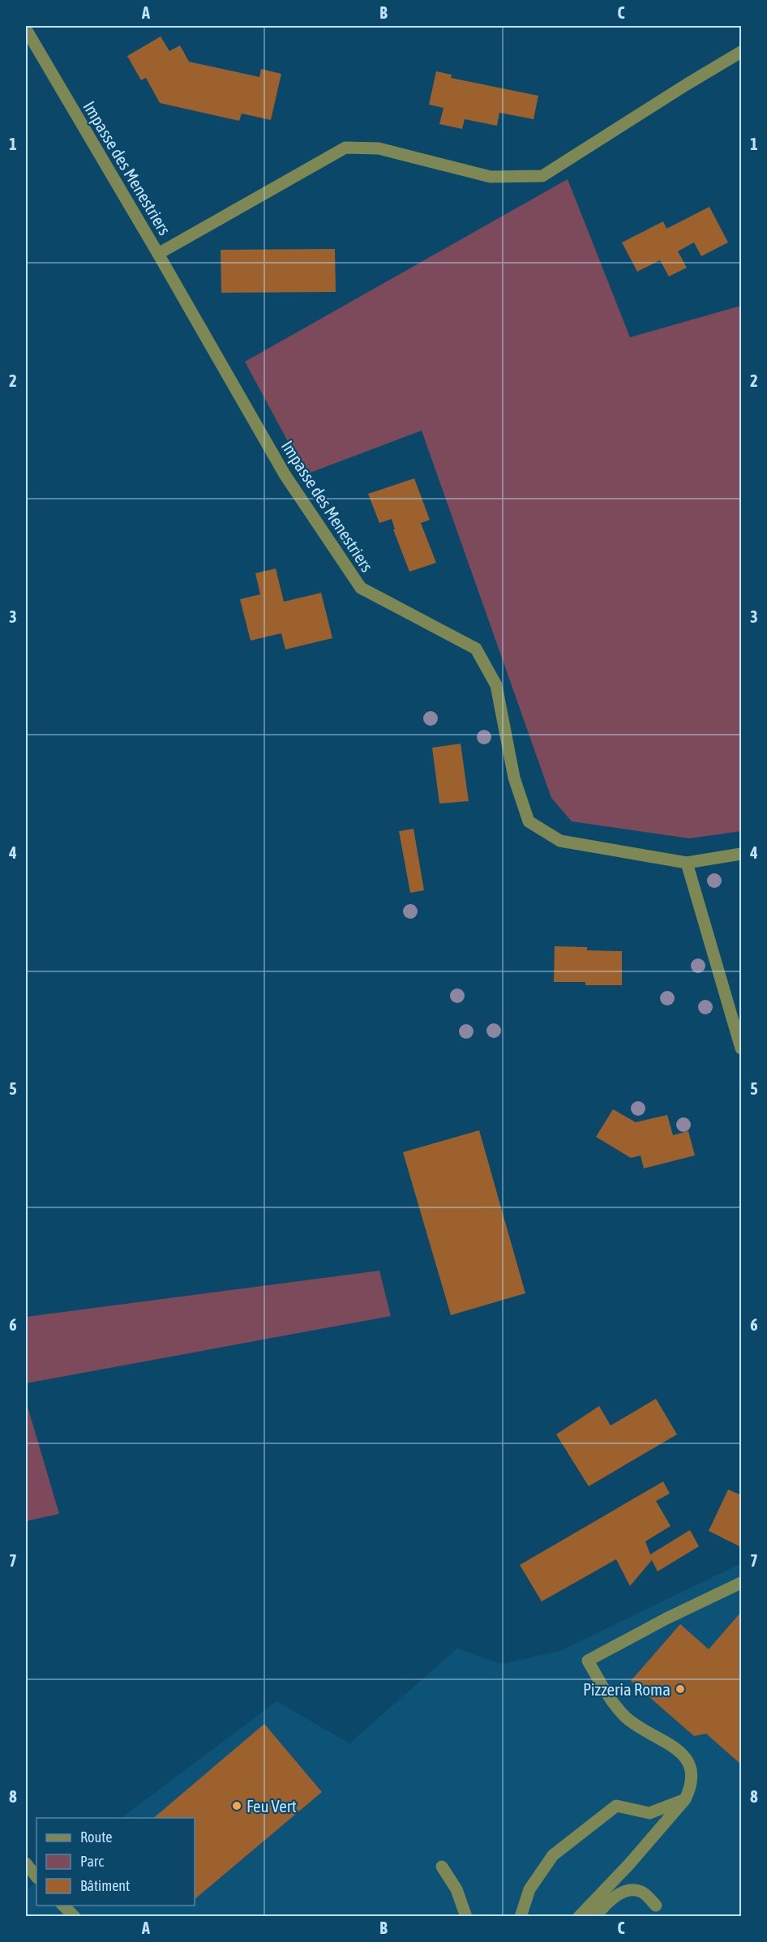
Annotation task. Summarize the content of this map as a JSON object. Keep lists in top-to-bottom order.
{
  "streets": {
    "street": ["Impasse des Menestriers"]
  },
  "places": ["Pizzeria Roma", "Feu Vert"],
  "legend": ["Route", "Parc", "Bâtiment"],
  "grid": {
    "columns": ["A", "B", "C"],
    "rows": [
      "1",
      "2",
      "3",
      "4",
      "5",
      "6",
      "7",
      "8"
    ]
  }
}
